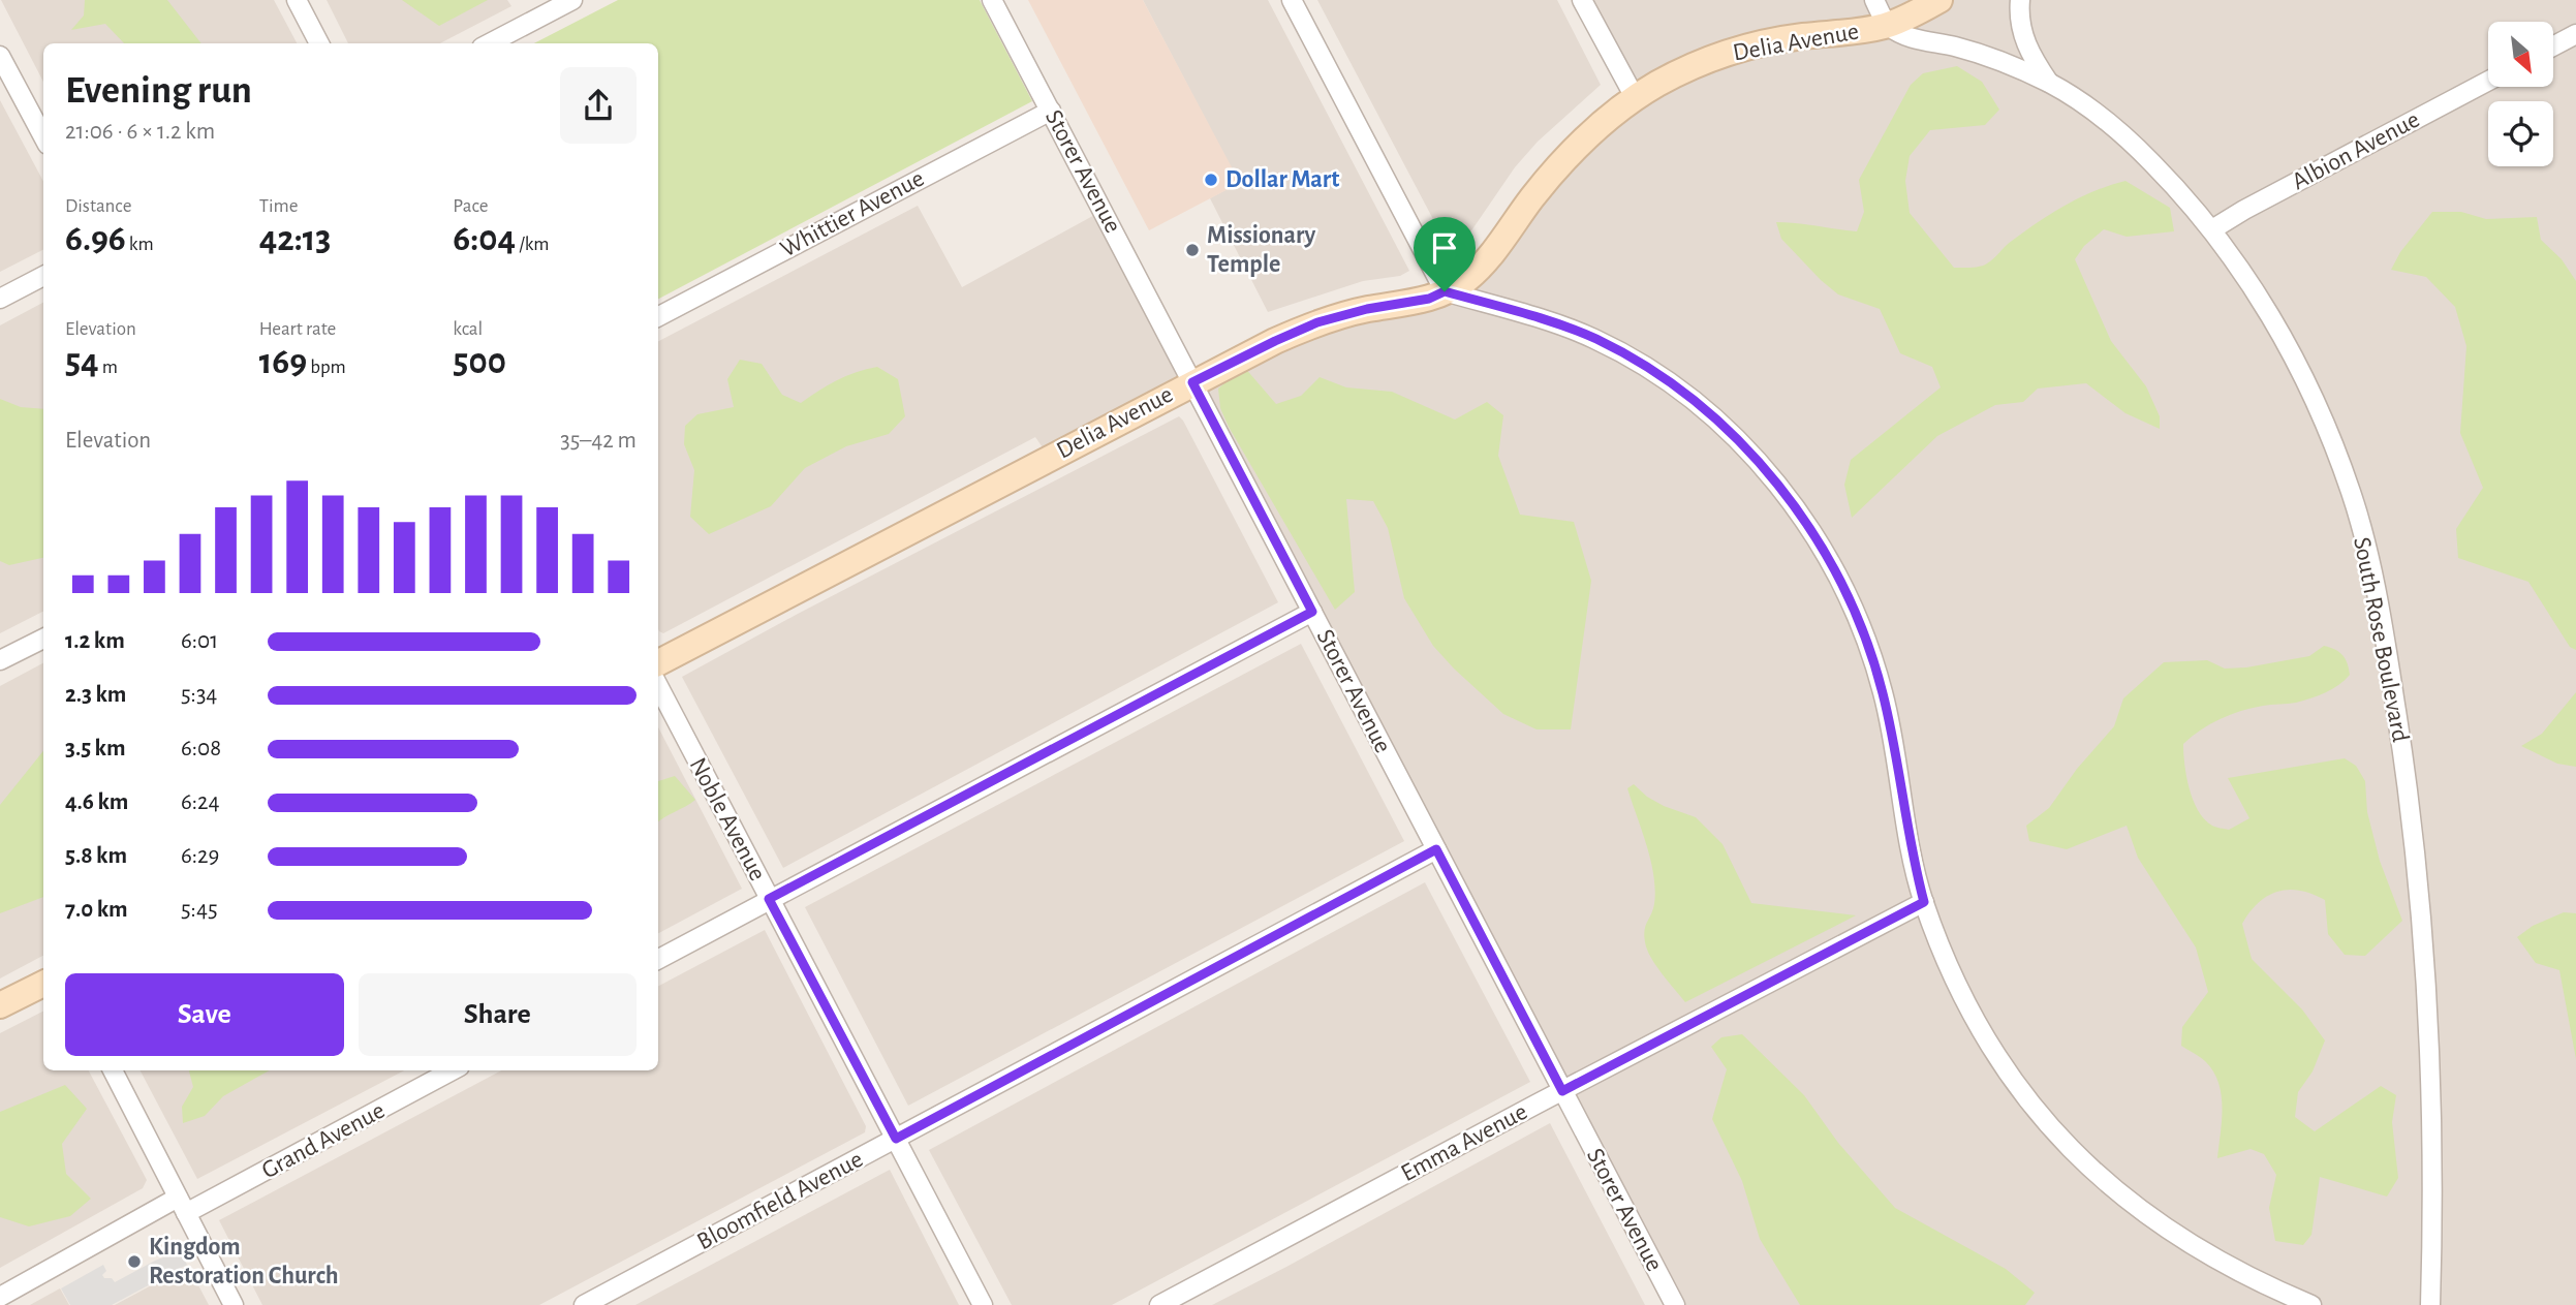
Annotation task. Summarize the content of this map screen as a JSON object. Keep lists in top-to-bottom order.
{
  "streets": {
    "street": [
      "Delia Avenue",
      "Albion Avenue",
      "Storer Avenue",
      "Whittier Avenue",
      "South Rose Boulevard",
      "Noble Avenue",
      "Grand Avenue",
      "Emma Avenue",
      "Bloomfield Avenue"
    ]
  },
  "crossings": [
    ["Delia Avenue", "Storer Avenue"],
    ["Delia Avenue", "South Rose Boulevard"],
    ["Albion Avenue", "South Rose Boulevard"],
    ["Storer Avenue", "Whittier Avenue"],
    ["Storer Avenue", "Emma Avenue"],
    ["Storer Avenue", "Bloomfield Avenue"],
    ["Noble Avenue", "Bloomfield Avenue"]
  ],
  "places": ["Dollar Mart", "Missionary Temple", "Kingdom Restoration Church"],
  "north": "bottom right",
  "page": {
    "heading": ["Evening run", "21:06 · 6 × 1.2 km"],
    "stats": [
      ["Distance", "6.96 km"],
      ["Time", "42:13"],
      ["Pace", "6:04 /km"],
      ["Elevation", "54 m"],
      ["Heart rate", "169 bpm"],
      ["kcal", "500"]
    ],
    "chart": ["Elevation", "35–42 m"],
    "list": [
      {
        "name": "1.2 km",
        "note": "6:01"
      },
      {
        "name": "2.3 km",
        "note": "5:34"
      },
      {
        "name": "3.5 km",
        "note": "6:08"
      },
      {
        "name": "4.6 km",
        "note": "6:24"
      },
      {
        "name": "5.8 km",
        "note": "6:29"
      },
      {
        "name": "7.0 km",
        "note": "5:45"
      }
    ],
    "buttons": ["Save", "Share"]
  }
}
